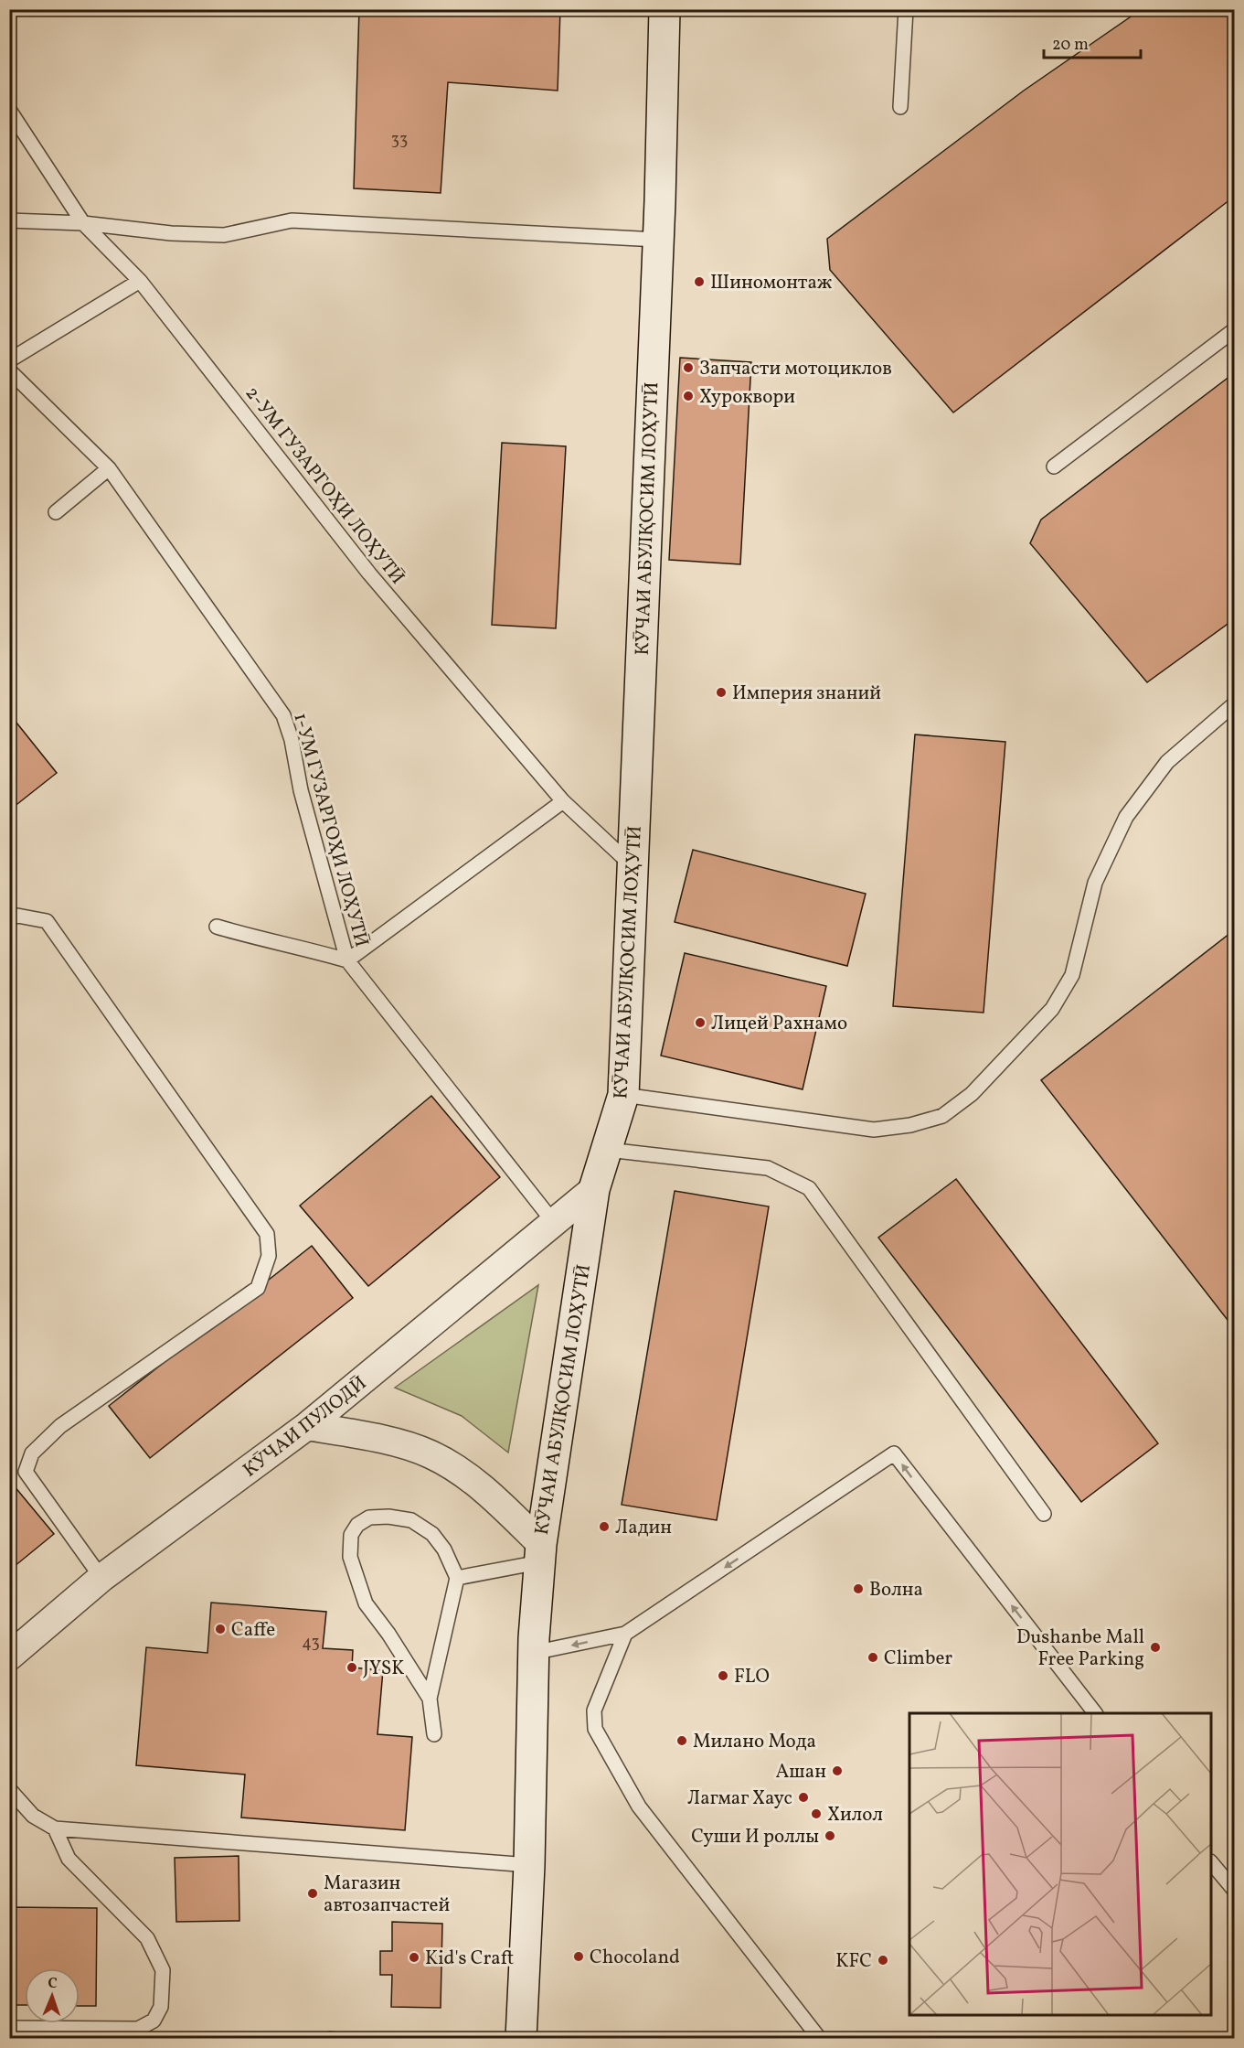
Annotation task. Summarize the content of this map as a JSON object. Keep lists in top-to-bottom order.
{
  "streets": {
    "street": ["КӮЧАИ АБУЛҚОСИМ ЛОҲУТӢ", "КӮЧАИ ПУЛОДӢ"],
    "lane": ["2-УМ ГУЗАРГОҲИ ЛОҲУТӢ", "1-УМ ГУЗАРГОҲИ ЛОҲУТӢ"]
  },
  "crossings": [
    ["2-УМ ГУЗАРГОҲИ ЛОҲУТӢ", "КӮЧАИ АБУЛҚОСИМ ЛОҲУТӢ"],
    ["КӮЧАИ АБУЛҚОСИМ ЛОҲУТӢ", "КӮЧАИ ПУЛОДӢ"],
    ["1-УМ ГУЗАРГОҲИ ЛОҲУТӢ", "КӮЧАИ ПУЛОДӢ"]
  ],
  "places": [
    "Шиномонтаж",
    "Запчасти мотоциклов",
    "Хуроквори",
    "Империя знаний",
    "Лицей Рахнамо",
    "Ладин",
    "Волна",
    "Caffe",
    "Dushanbe Mall Free Parking",
    "Climber",
    "JYSK",
    "FLO",
    "Милано Мода",
    "Ашан",
    "Лагмаг Хаус",
    "Хилол",
    "Суши И роллы",
    "Магазин автозапчастей",
    "Chocoland",
    "Kid's Craft",
    "KFC"
  ],
  "house_numbers": ["33", "43"],
  "scale_bar": "20 m",
  "north": "top"
}
